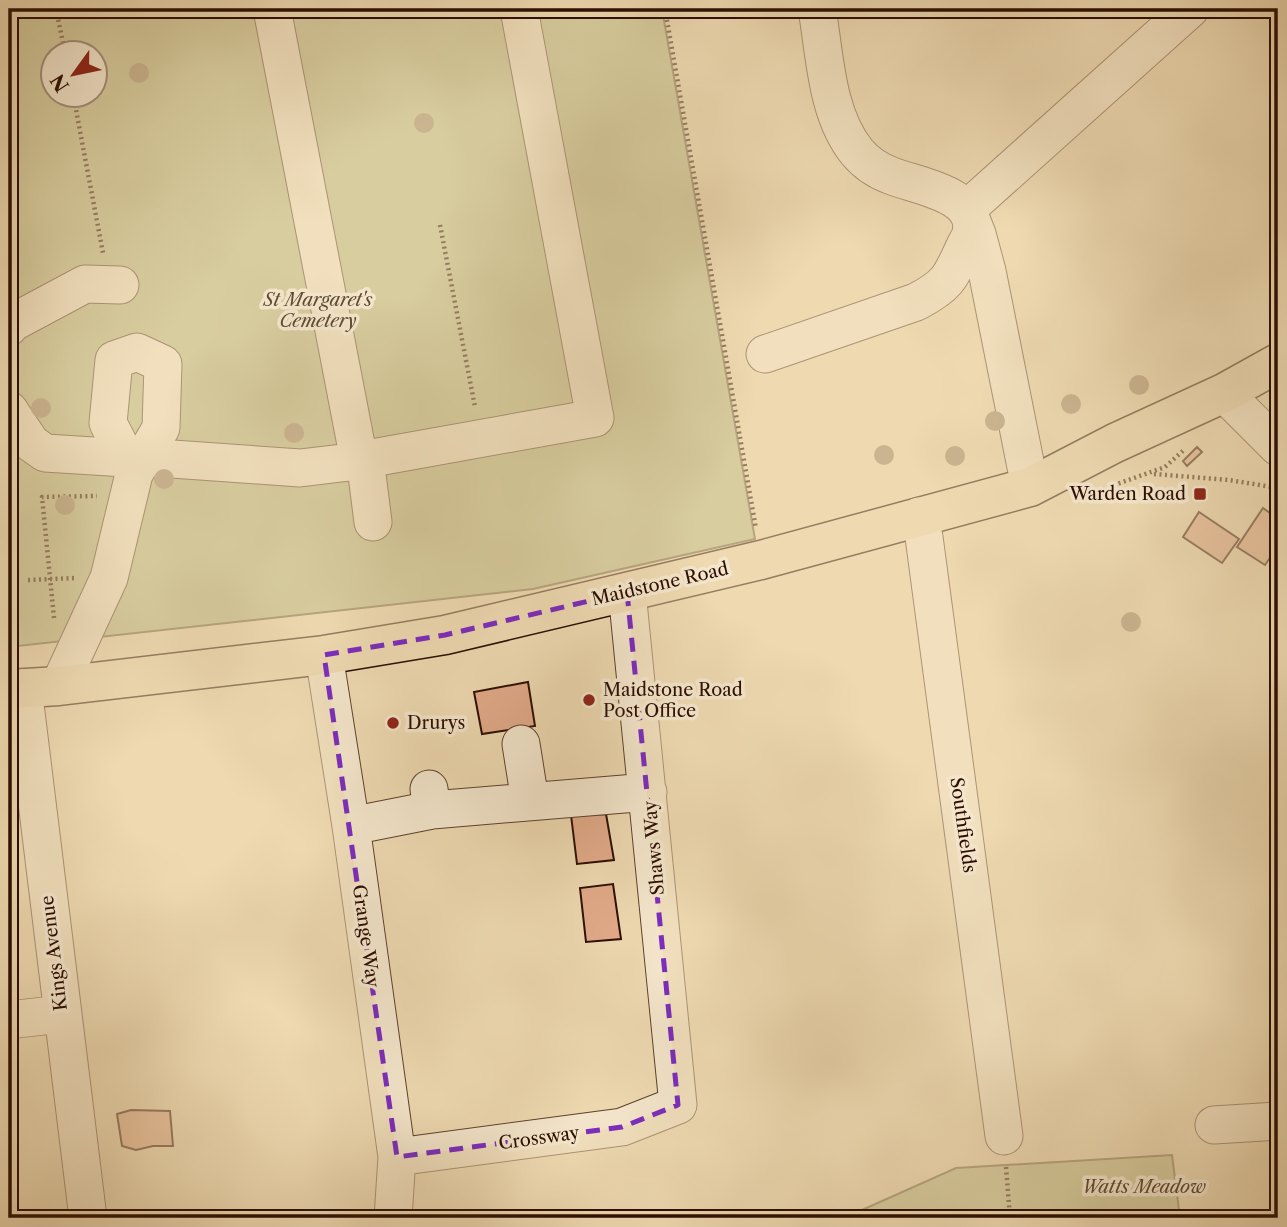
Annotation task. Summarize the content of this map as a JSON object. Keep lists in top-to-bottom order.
{
  "streets": {
    "main road": ["Maidstone Road"],
    "street": [
      "Southfields",
      "Shaws Way",
      "Grange Way",
      "Kings Avenue",
      "Crossway"
    ]
  },
  "crossings": [
    ["Maidstone Road", "Southfields"],
    ["Maidstone Road", "Shaws Way"],
    ["Maidstone Road", "Grange Way"],
    ["Maidstone Road", "Kings Avenue"],
    ["Shaws Way", "Crossway"],
    ["Grange Way", "Crossway"]
  ],
  "parks": ["St Margaret's Cemetery", "Watts Meadow"],
  "places": {
    "transit": ["Warden Road"],
    "other": ["Maidstone Road Post Office", "Drurys"]
  },
  "north": "bottom left"
}
